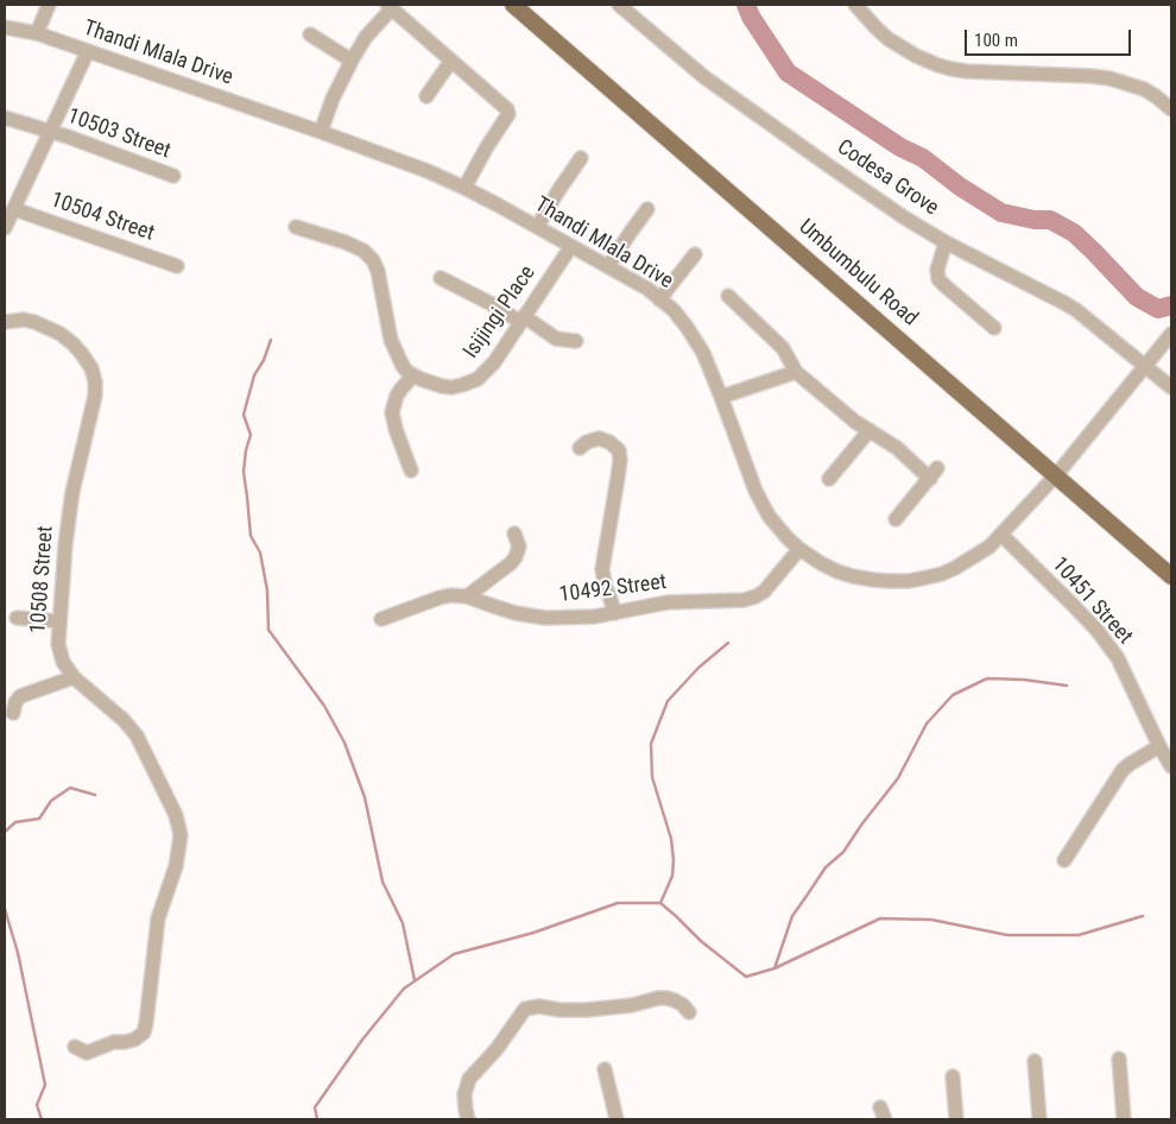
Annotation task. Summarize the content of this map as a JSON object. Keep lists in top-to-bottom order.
{
  "streets": {
    "main road": ["Umbumbulu Road"],
    "street": [
      "Thandi Mlala Drive",
      "10503 Street",
      "Codesa Grove",
      "10504 Street",
      "Isijingi Place",
      "10508 Street",
      "10492 Street",
      "10451 Street"
    ]
  },
  "crossings": [
    ["Thandi Mlala Drive", "Codesa Grove"],
    ["Thandi Mlala Drive", "Umbumbulu Road"],
    ["Thandi Mlala Drive", "Isijingi Place"],
    ["Thandi Mlala Drive", "10492 Street"],
    ["Thandi Mlala Drive", "10451 Street"]
  ],
  "scale_bar": "100 m"
}
